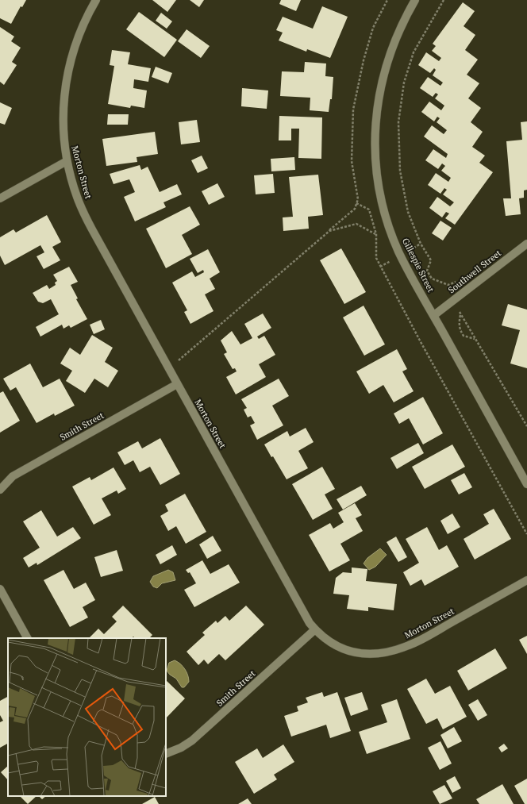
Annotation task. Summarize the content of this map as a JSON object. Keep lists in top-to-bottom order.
{
  "streets": {
    "street": [
      "Morton Street",
      "Gillespie Street",
      "Southwell Street",
      "Smith Street"
    ]
  },
  "crossings": [
    ["Morton Street", "Smith Street"],
    ["Gillespie Street", "Southwell Street"]
  ]
}
